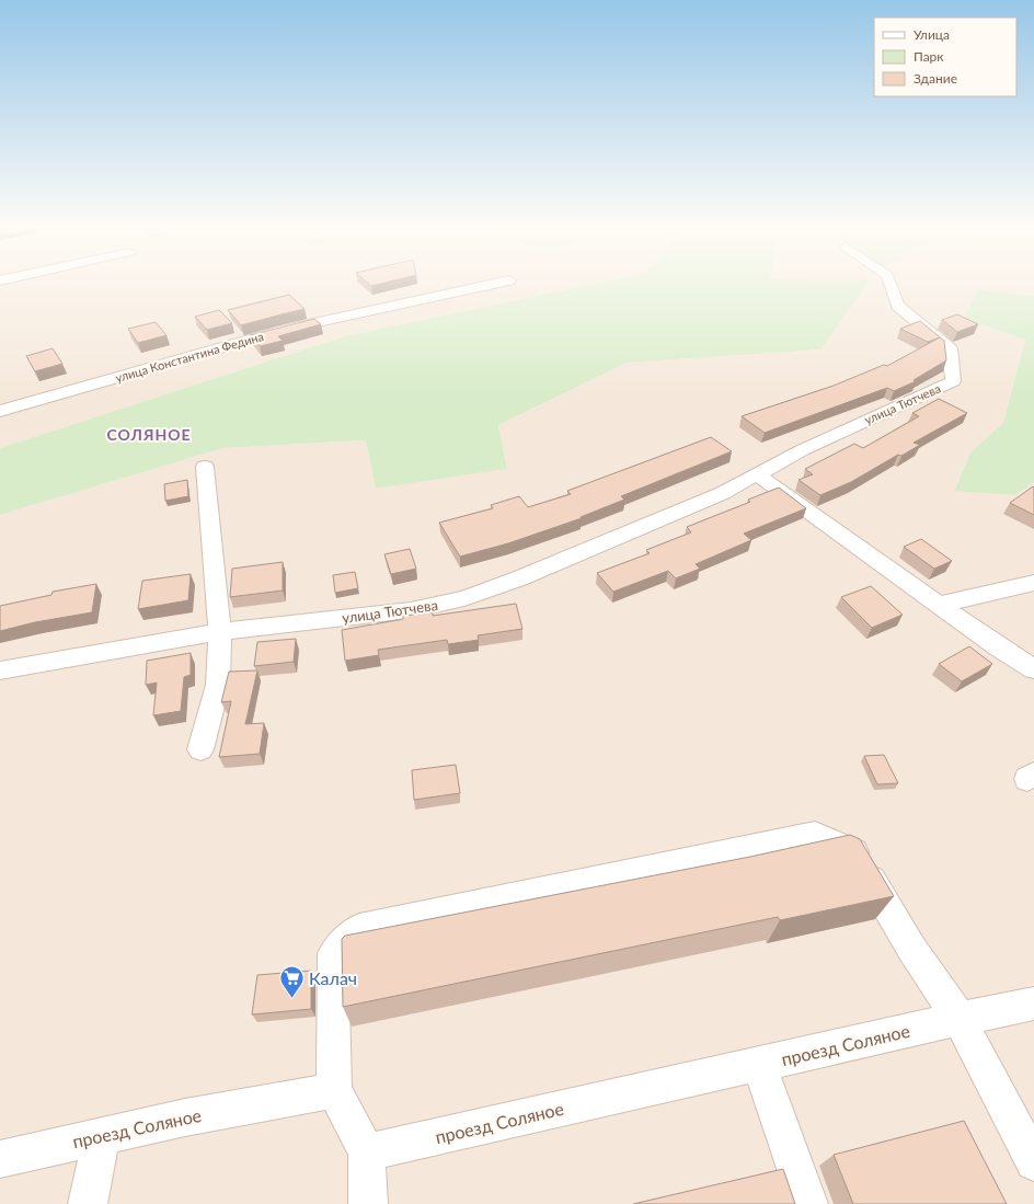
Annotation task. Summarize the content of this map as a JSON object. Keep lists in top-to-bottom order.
{
  "streets": {
    "street": ["улица Константина Федина", "улица Тютчева", "проезд Соляное"]
  },
  "districts": ["СОЛЯНОЕ"],
  "places": {
    "supermarket": ["Калач"]
  },
  "legend": ["Улица", "Парк", "Здание"]
}
